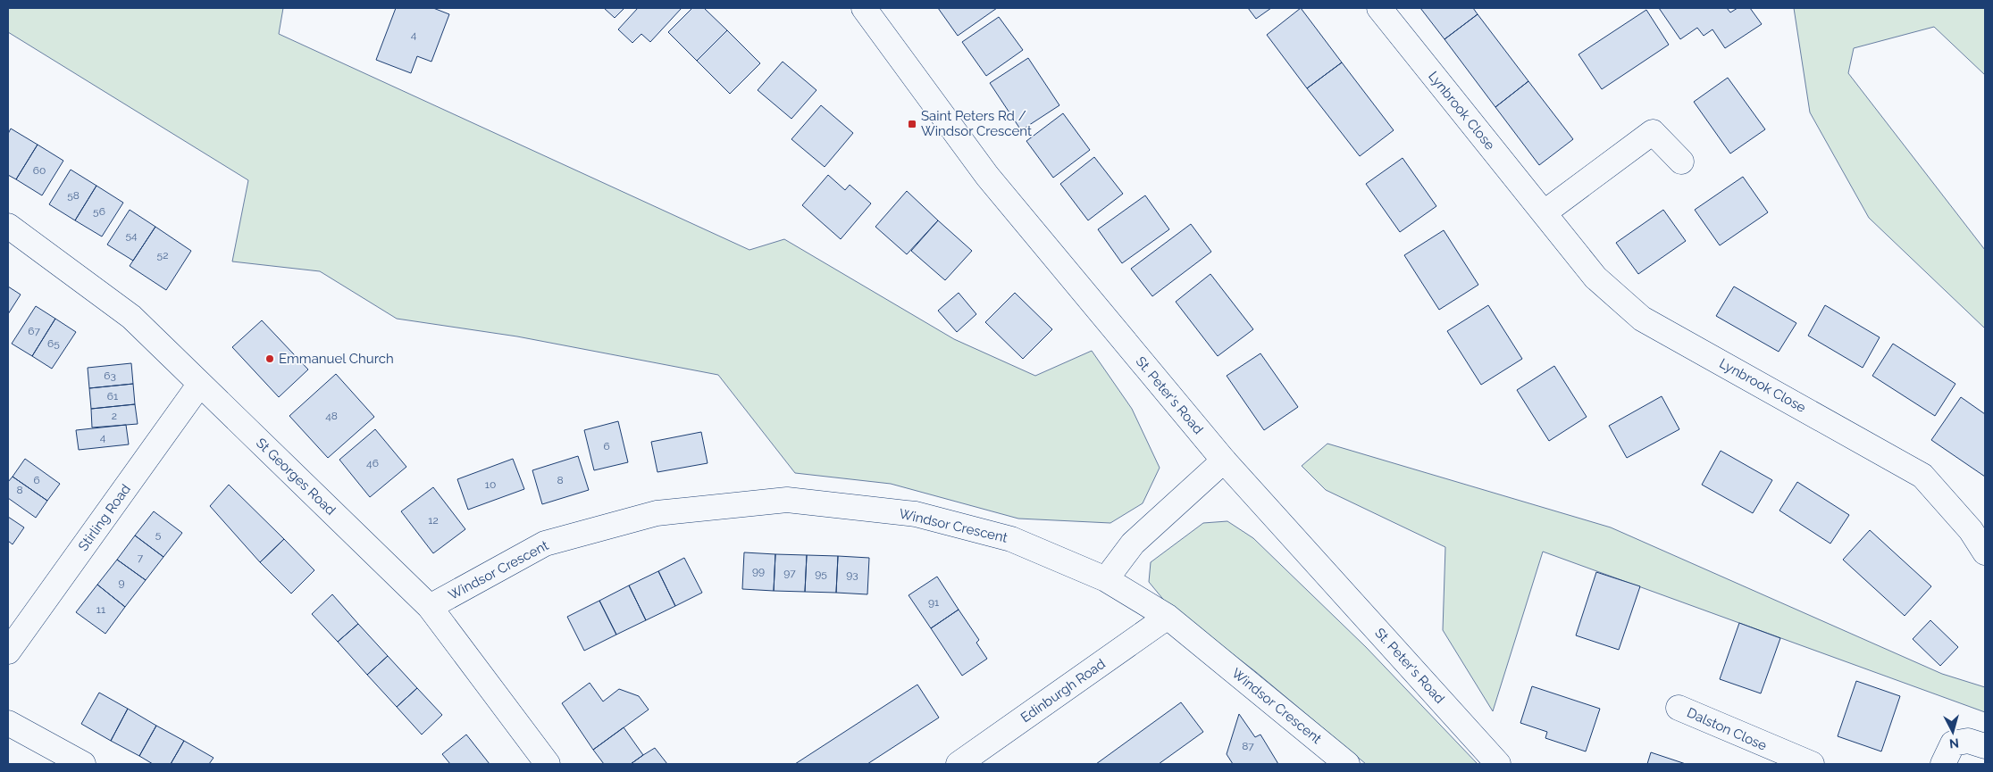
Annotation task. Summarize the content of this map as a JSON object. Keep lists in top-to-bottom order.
{
  "streets": {
    "street": [
      "Lynbrook Close",
      "St. Peter's Road",
      "St Georges Road",
      "Stirling Road",
      "Windsor Crescent",
      "Edinburgh Road",
      "Dalston Close"
    ]
  },
  "crossings": [
    ["St Georges Road", "Stirling Road"],
    ["St Georges Road", "Windsor Crescent"],
    ["Windsor Crescent", "Edinburgh Road"]
  ],
  "places": {
    "transit": ["Saint Peters Rd / Windsor Crescent"],
    "other": ["Emmanuel Church"]
  },
  "house_numbers": [
    "4",
    "60",
    "58",
    "56",
    "54",
    "52",
    "67",
    "65",
    "63",
    "61",
    "2",
    "48",
    "4",
    "6",
    "46",
    "6",
    "8",
    "10",
    "8",
    "12",
    "5",
    "7",
    "99",
    "97",
    "95",
    "93",
    "9",
    "91",
    "11",
    "87"
  ],
  "north": "bottom"
}
